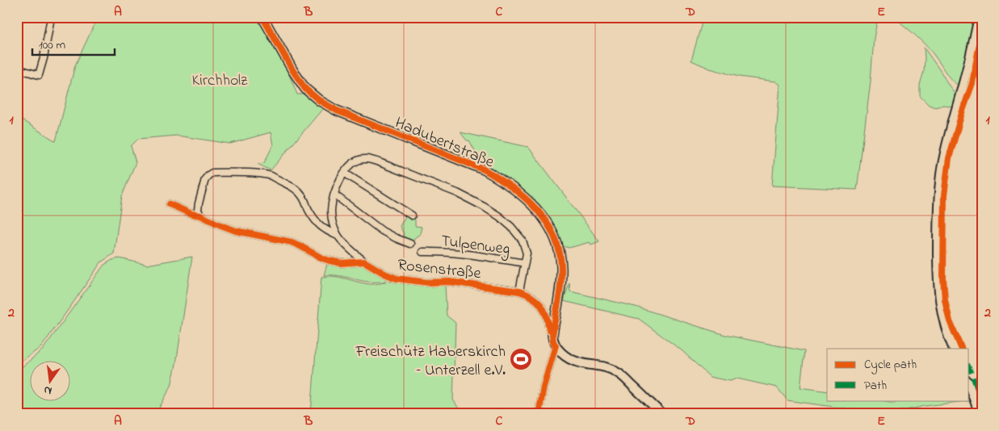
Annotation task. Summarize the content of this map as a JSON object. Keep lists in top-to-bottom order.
{
  "streets": {
    "street": ["Hadubertstraße", "Tulpenweg", "Rosenstraße"]
  },
  "crossings": [
    ["Hadubertstraße", "Rosenstraße"],
    ["Tulpenweg", "Rosenstraße"]
  ],
  "parks": ["Kirchholz"],
  "places": {
    "sports": ["Freischütz Haberskirch – Unterzell e.V."]
  },
  "legend": ["Cycle path", "Path"],
  "scale_bar": "100 m",
  "north": "bottom",
  "grid": {
    "columns": [
      "A",
      "B",
      "C",
      "D",
      "E"
    ],
    "rows": ["1", "2"]
  }
}
